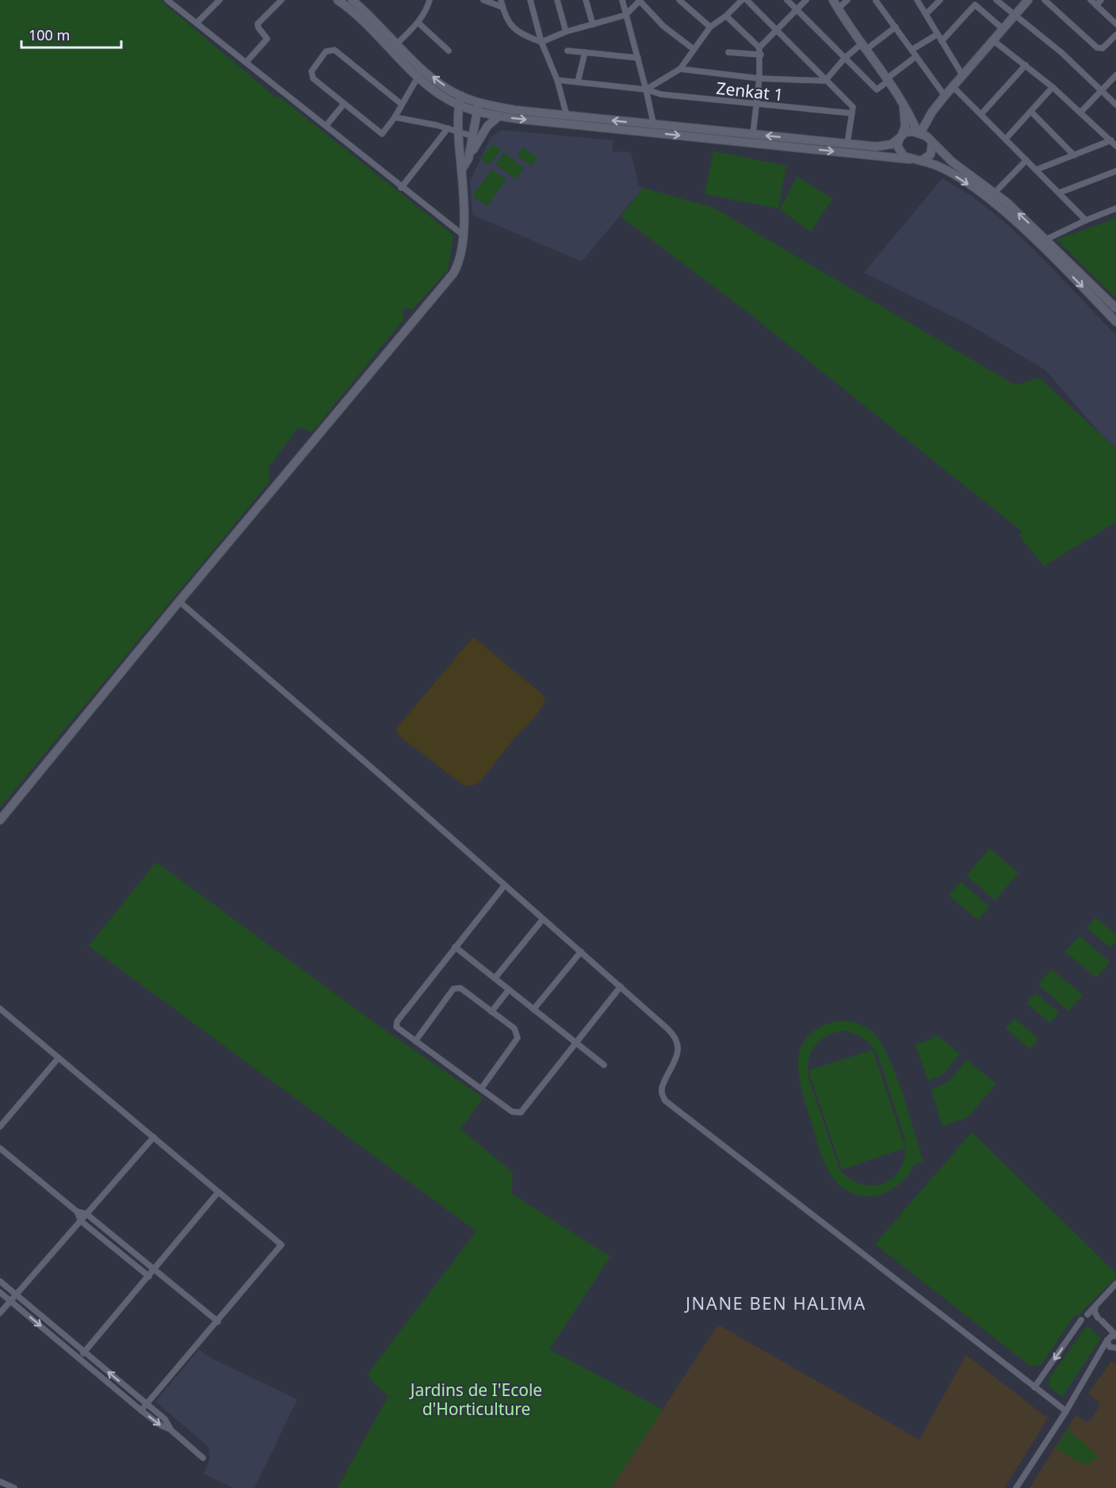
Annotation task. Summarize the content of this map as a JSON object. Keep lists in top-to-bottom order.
{
  "streets": {
    "street": ["Zenkat 1"]
  },
  "districts": ["JNANE BEN HALIMA"],
  "parks": ["Jardins de I'Ecole d'Horticulture"],
  "scale_bar": "100 m"
}
